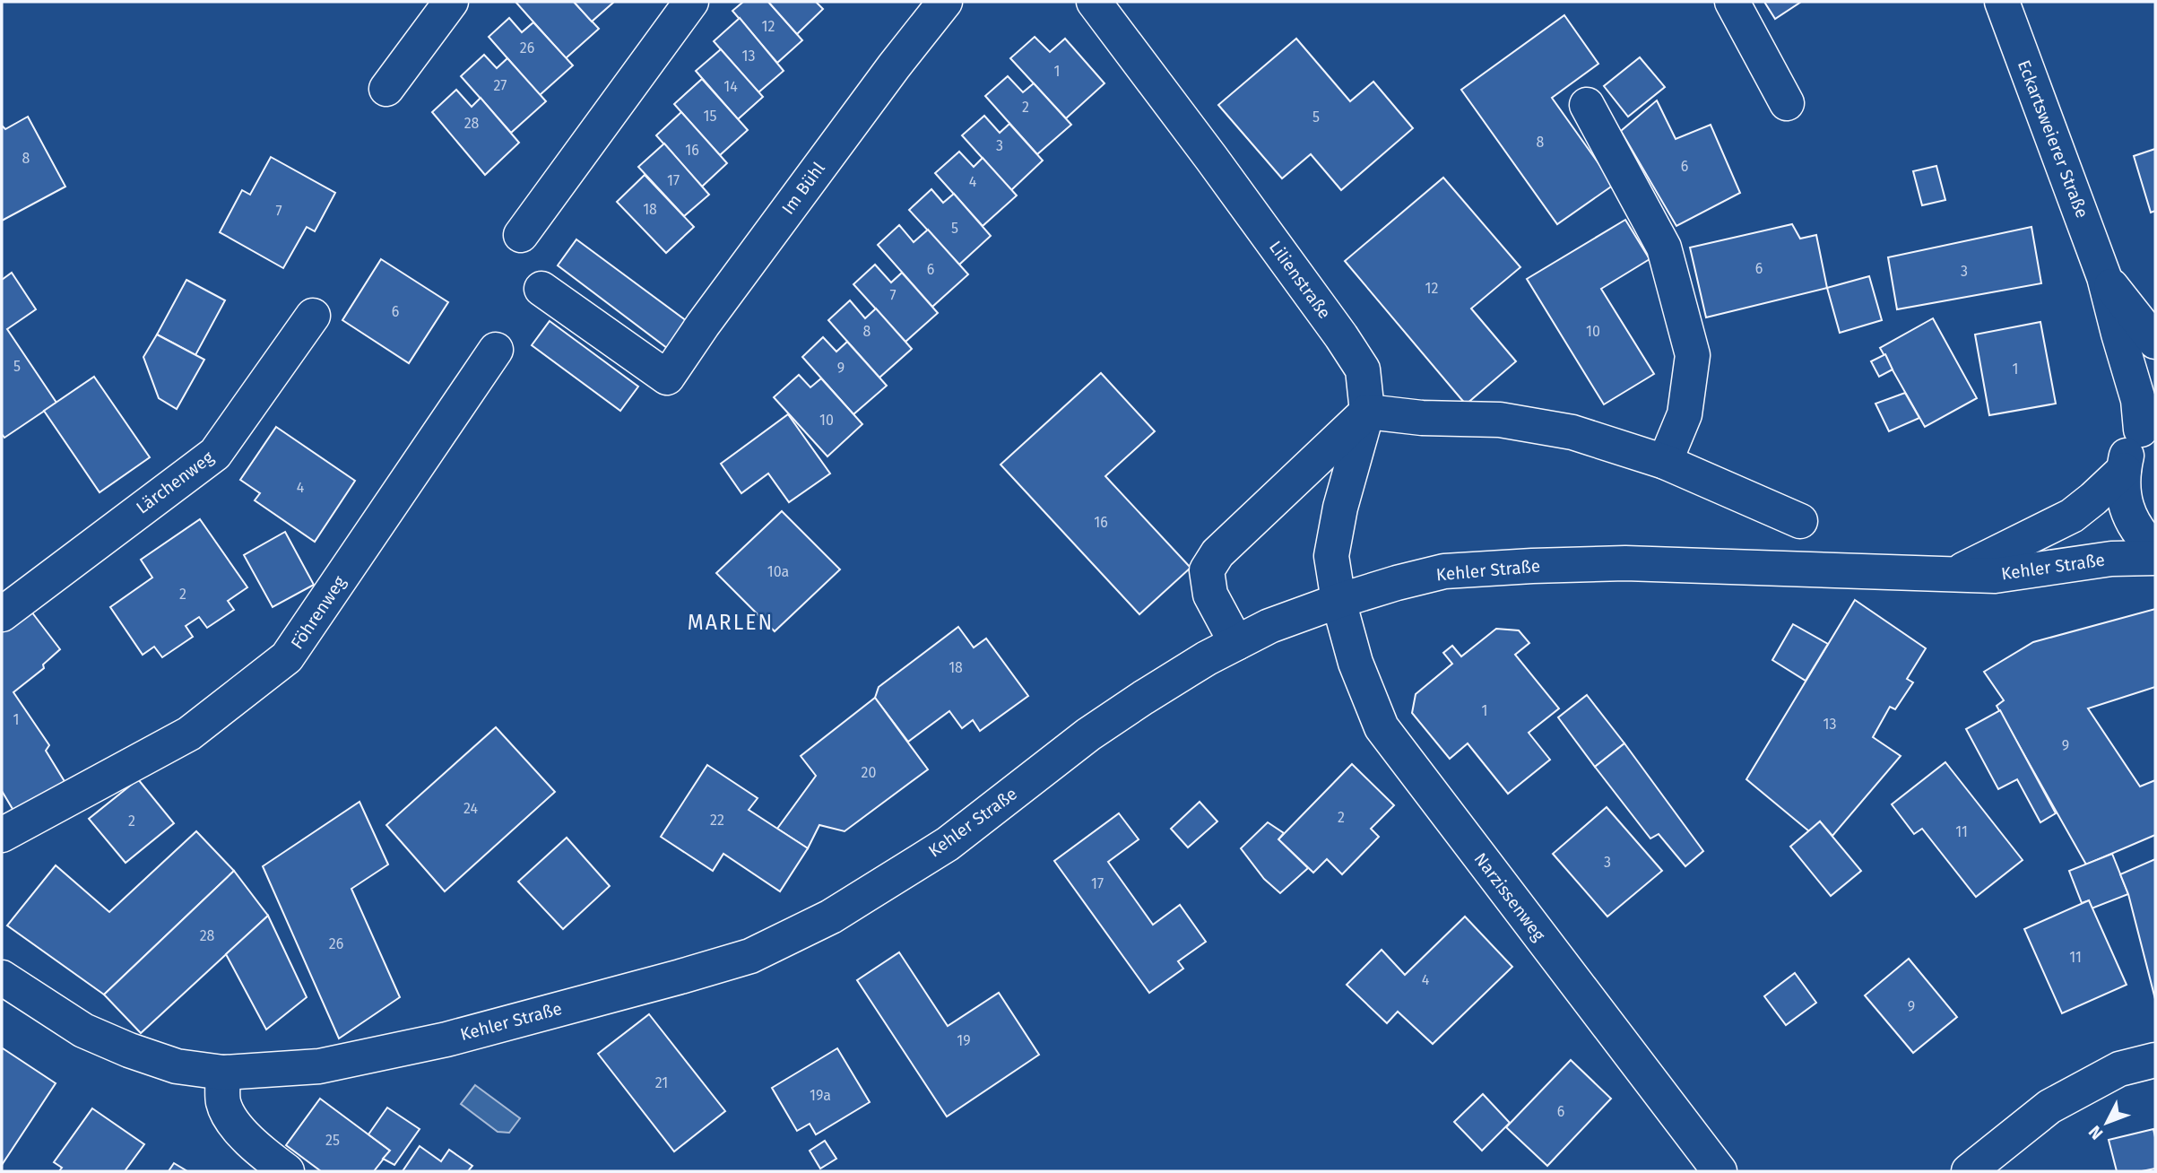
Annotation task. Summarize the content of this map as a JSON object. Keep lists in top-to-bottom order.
{
  "streets": {
    "street": [
      "Eckartsweierer Straße",
      "Im Bühl",
      "Lilienstraße",
      "Lärchenweg",
      "Kehler Straße",
      "Föhrenweg",
      "Narzissenweg"
    ]
  },
  "crossings": [
    ["Eckartsweierer Straße", "Kehler Straße"],
    ["Lilienstraße", "Kehler Straße"],
    ["Lilienstraße", "Narzissenweg"],
    ["Kehler Straße", "Narzissenweg"]
  ],
  "districts": ["MARLEN"],
  "house_numbers": [
    "12",
    "26",
    "13",
    "1",
    "27",
    "14",
    "2",
    "15",
    "5",
    "28",
    "8",
    "3",
    "16",
    "8",
    "6",
    "17",
    "4",
    "18",
    "7",
    "5",
    "6",
    "6",
    "3",
    "12",
    "7",
    "6",
    "8",
    "10",
    "5",
    "9",
    "1",
    "10",
    "4",
    "16",
    "10a",
    "2",
    "18",
    "1",
    "1",
    "13",
    "9",
    "20",
    "24",
    "2",
    "22",
    "2",
    "11",
    "3",
    "17",
    "28",
    "26",
    "11",
    "4",
    "9",
    "19",
    "21",
    "19a",
    "6",
    "25"
  ],
  "north": "bottom left"
}
